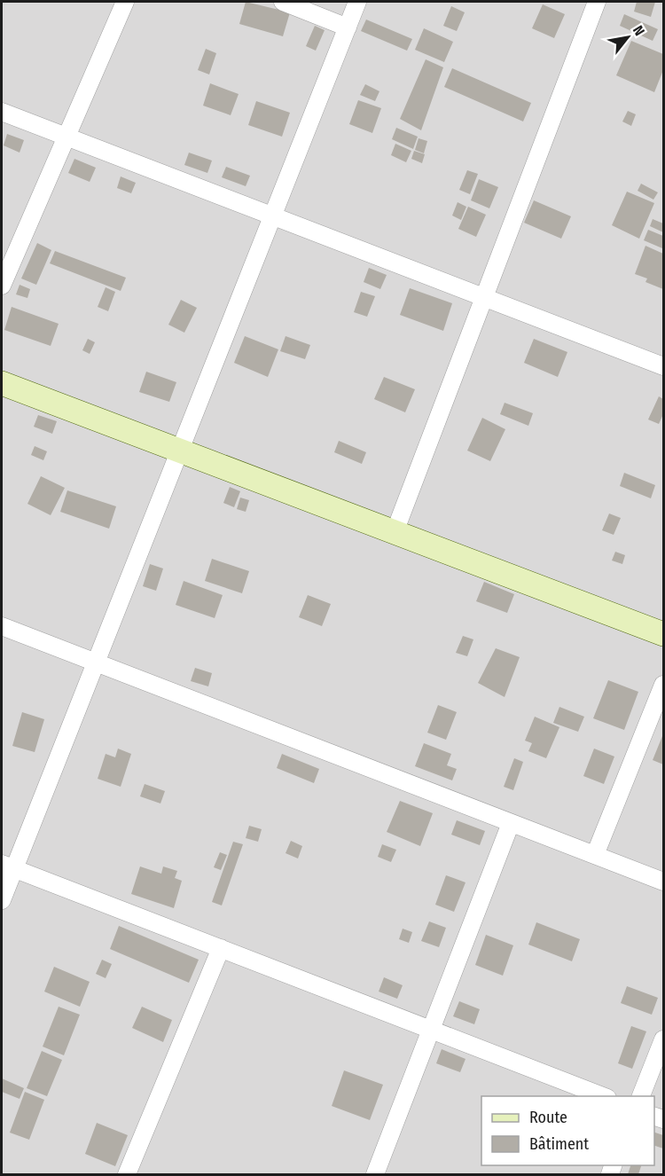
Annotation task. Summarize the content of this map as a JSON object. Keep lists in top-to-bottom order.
{
  "legend": ["Route", "Bâtiment"],
  "north": "top right"
}
